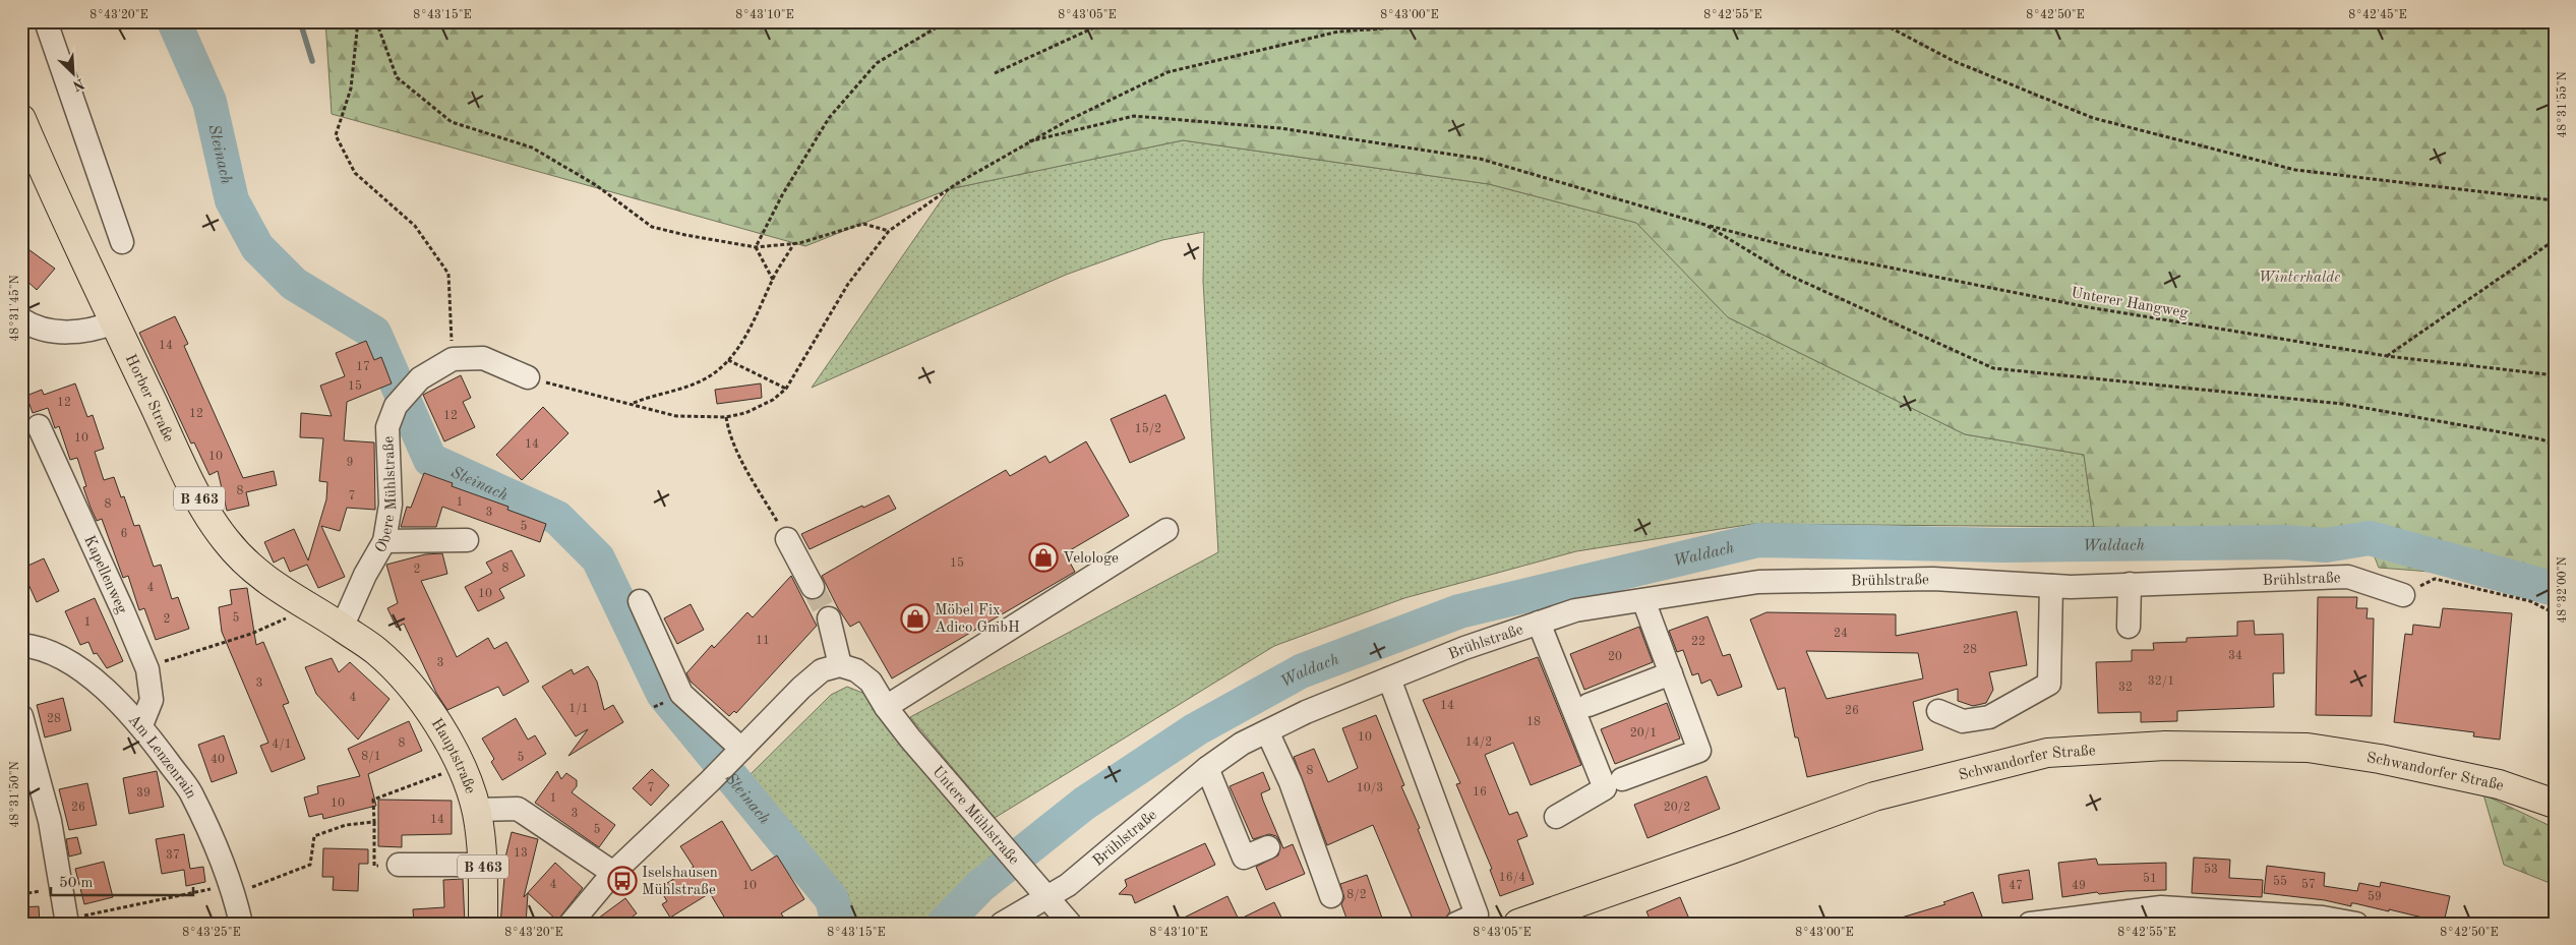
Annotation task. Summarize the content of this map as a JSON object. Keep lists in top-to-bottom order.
{
  "streets": {
    "main road": [
      "Horber Straße",
      "B 463",
      "Hauptstraße",
      "Schwandorfer Straße"
    ],
    "street": [
      "Obere Mühlstraße",
      "Kapellenweg",
      "Brühlstraße",
      "Am Lenzenrain",
      "Untere Mühlstraße"
    ],
    "path": ["Unterer Hangweg"]
  },
  "crossings": [
    ["Horber Straße", "Obere Mühlstraße"],
    ["Horber Straße", "Hauptstraße"],
    ["Obere Mühlstraße", "Hauptstraße"],
    ["Kapellenweg", "Am Lenzenrain"],
    ["Brühlstraße", "Untere Mühlstraße"]
  ],
  "water": ["Steinach", "Waldach"],
  "parks": ["Winterhalde"],
  "places": {
    "shop": ["Velologe", "Möbel Fix Adico GmbH"],
    "bus stop": ["Iselshausen Mühlstraße"]
  },
  "house_numbers": [
    "14",
    "17",
    "15",
    "12",
    "12",
    "12",
    "15/2",
    "10",
    "14",
    "10",
    "9",
    "8",
    "7",
    "1",
    "8",
    "3",
    "5",
    "6",
    "15",
    "8",
    "2",
    "4",
    "10",
    "5",
    "2",
    "1",
    "24",
    "11",
    "22",
    "28",
    "34",
    "20",
    "3",
    "32/1",
    "3",
    "32",
    "4",
    "14",
    "1/1",
    "26",
    "28",
    "18",
    "20/1",
    "10",
    "14/2",
    "8",
    "4/1",
    "8/1",
    "5",
    "40",
    "8",
    "7",
    "10/3",
    "16",
    "39",
    "1",
    "10",
    "26",
    "20/2",
    "3",
    "14",
    "5",
    "13",
    "37",
    "53",
    "16/4",
    "51",
    "55",
    "4",
    "57",
    "10",
    "47",
    "49",
    "8/2",
    "59"
  ],
  "scale_bar": "50 m",
  "north": "bottom right",
  "coordinates": [
    "8°43'20\"E",
    "8°43'15\"E",
    "8°43'10\"E",
    "8°43'05\"E",
    "8°43'00\"E",
    "8°42'55\"E",
    "8°42'50\"E",
    "8°42'45\"E",
    "48°31'55\"N",
    "48°31'45\"N",
    "48°32'00\"N",
    "48°31'50\"N",
    "8°43'25\"E"
  ]
}
